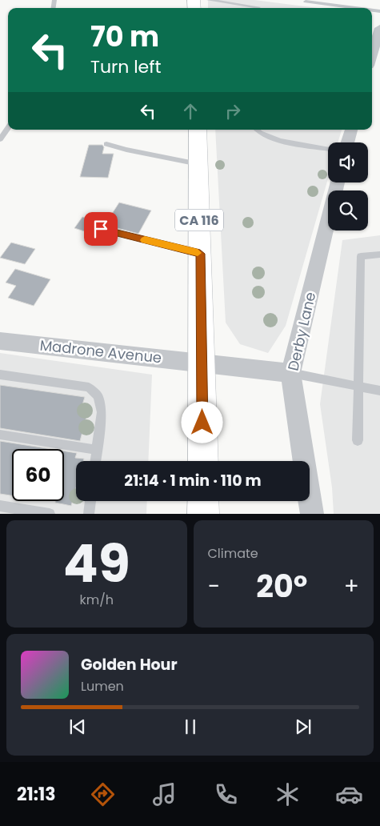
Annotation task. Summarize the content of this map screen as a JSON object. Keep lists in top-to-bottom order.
{
  "streets": {
    "main road": ["CA 116"],
    "street": ["Derby Lane", "Madrone Avenue"]
  },
  "crossings": [
    ["CA 116", "Madrone Avenue"],
    ["Derby Lane", "Madrone Avenue"]
  ],
  "page": {
    "turn": ["70 m", "Turn left"],
    "limit": "60",
    "trip": "21:14 · 1 min · 110 m",
    "tile": [
      ["49", "km/h"],
      "Climate"
    ],
    "heat": ["−", "20°", "+"],
    "song": ["Golden Hour", "Lumen"],
    "tabs": "21:13"
  }
}
